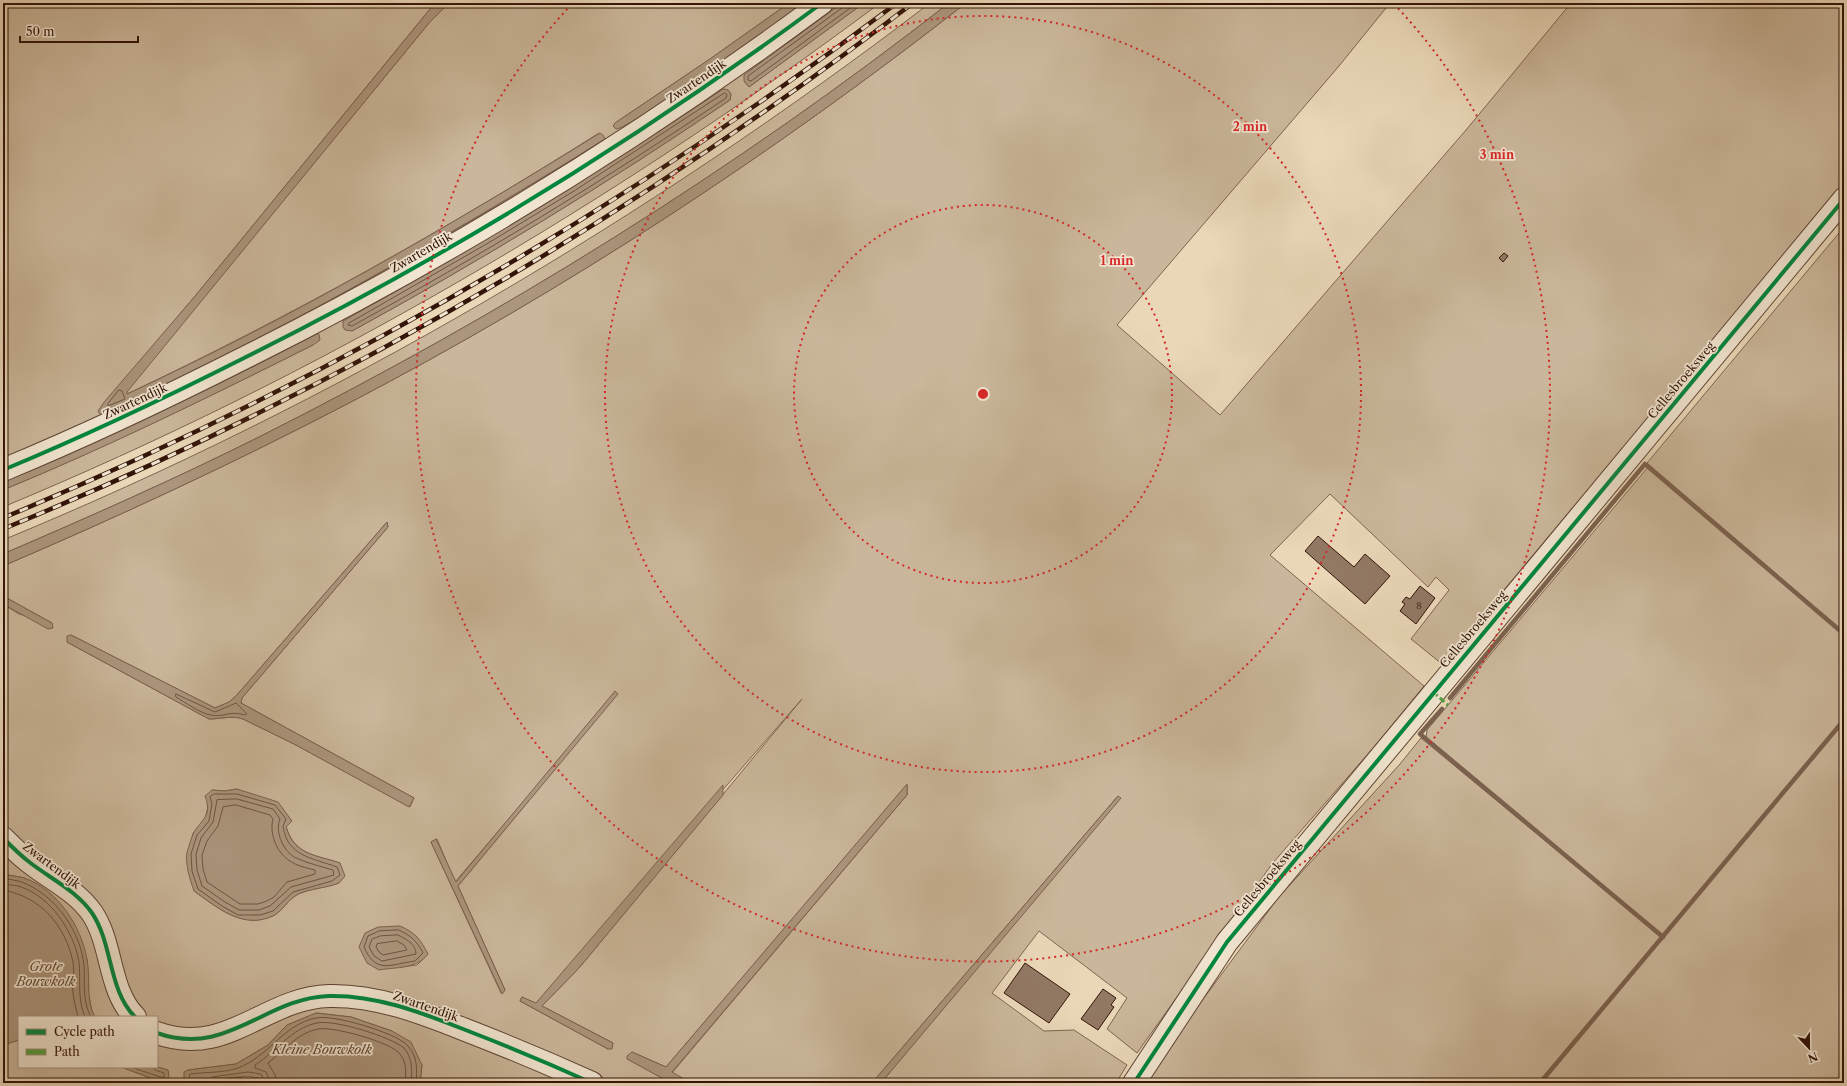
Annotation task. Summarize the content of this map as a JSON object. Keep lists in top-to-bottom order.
{
  "streets": {
    "street": ["Zwartendijk", "Cellesbroeksweg"]
  },
  "water": ["Grote Bouwkolk", "Kleine Bouwkolk"],
  "house_numbers": ["8"],
  "legend": ["Cycle path", "Path"],
  "scale_bar": "50 m",
  "north": "bottom",
  "rings": ["2 min", "3 min", "1 min"]
}
